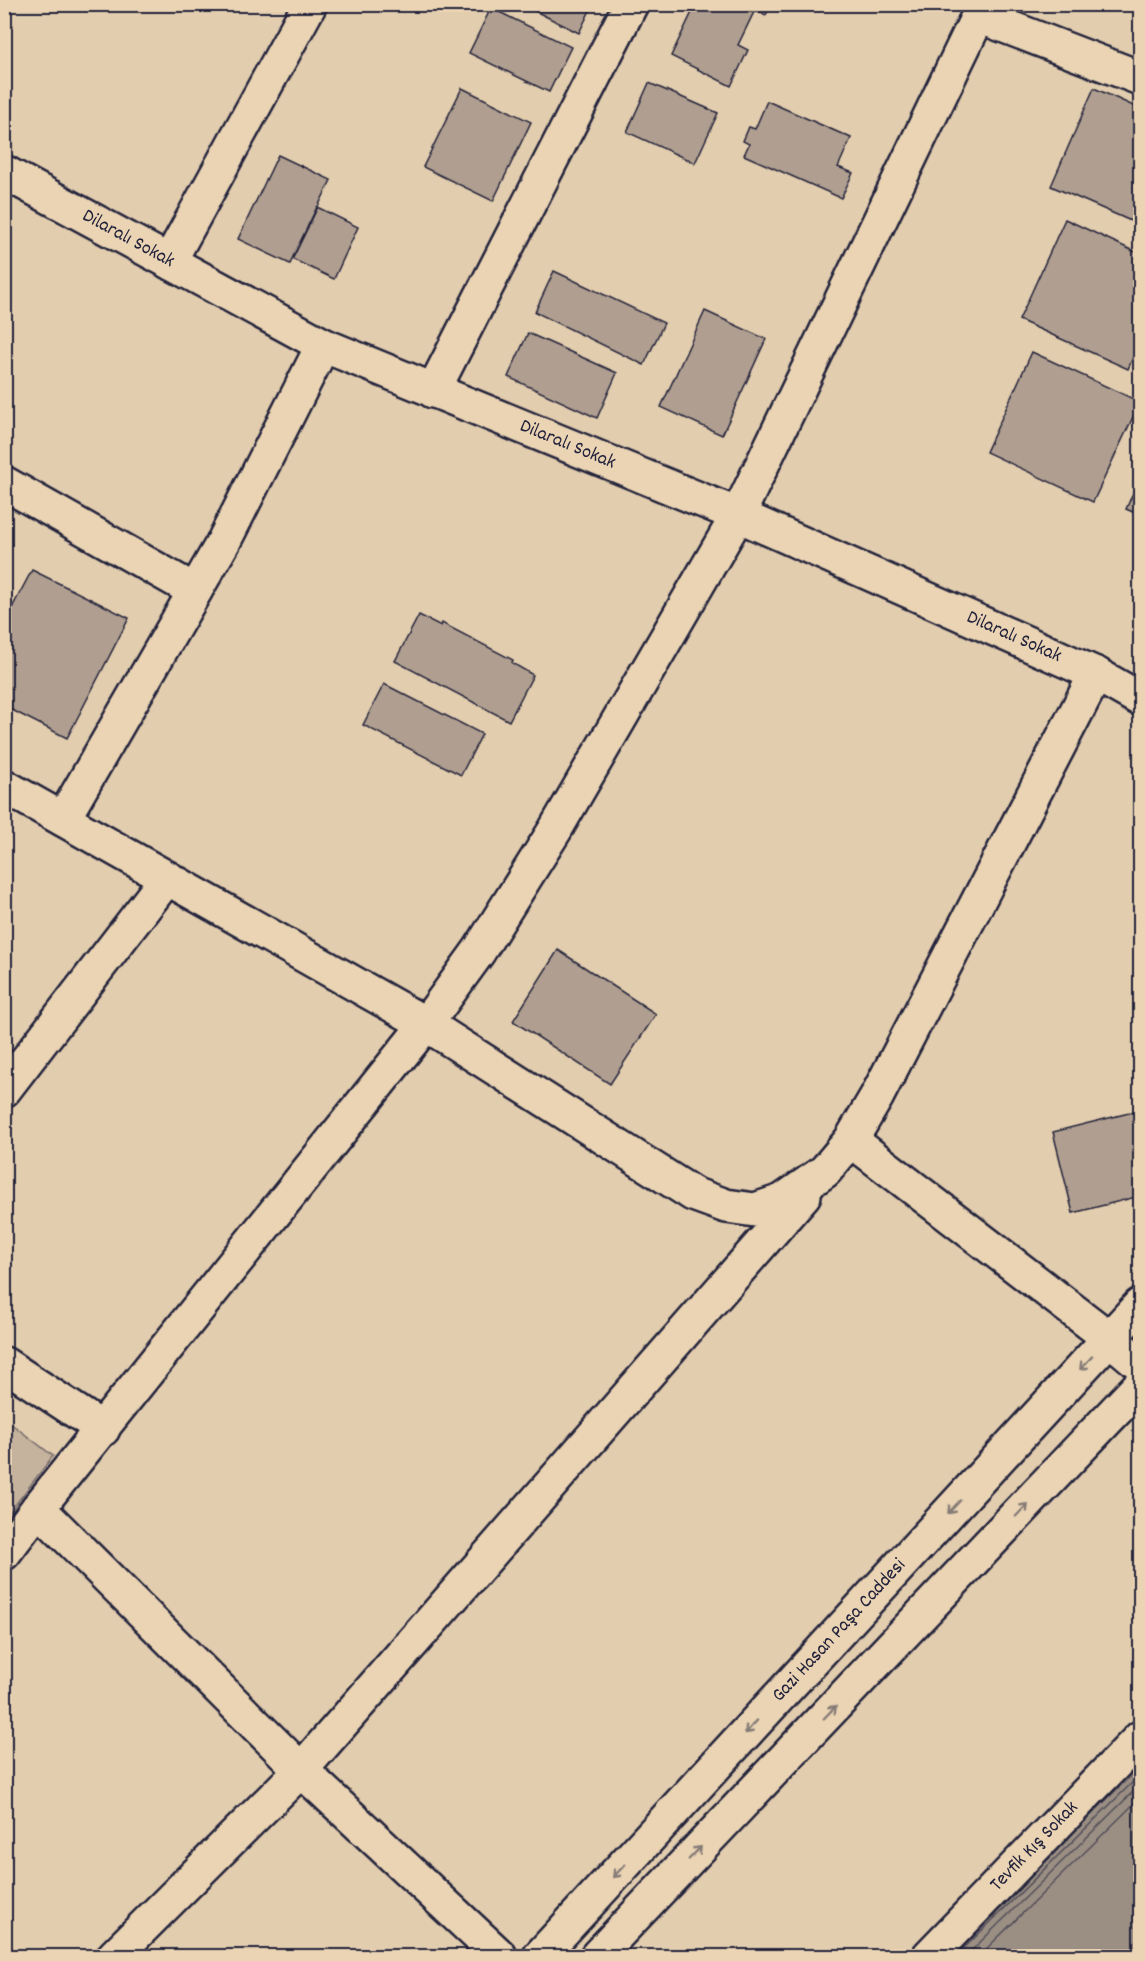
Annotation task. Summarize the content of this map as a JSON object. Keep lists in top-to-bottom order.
{
  "streets": {
    "street": ["Dilaralı Sokak", "Gazi Hasan Paşa Caddesi", "Tevfik Kış Sokak"]
  }
}
